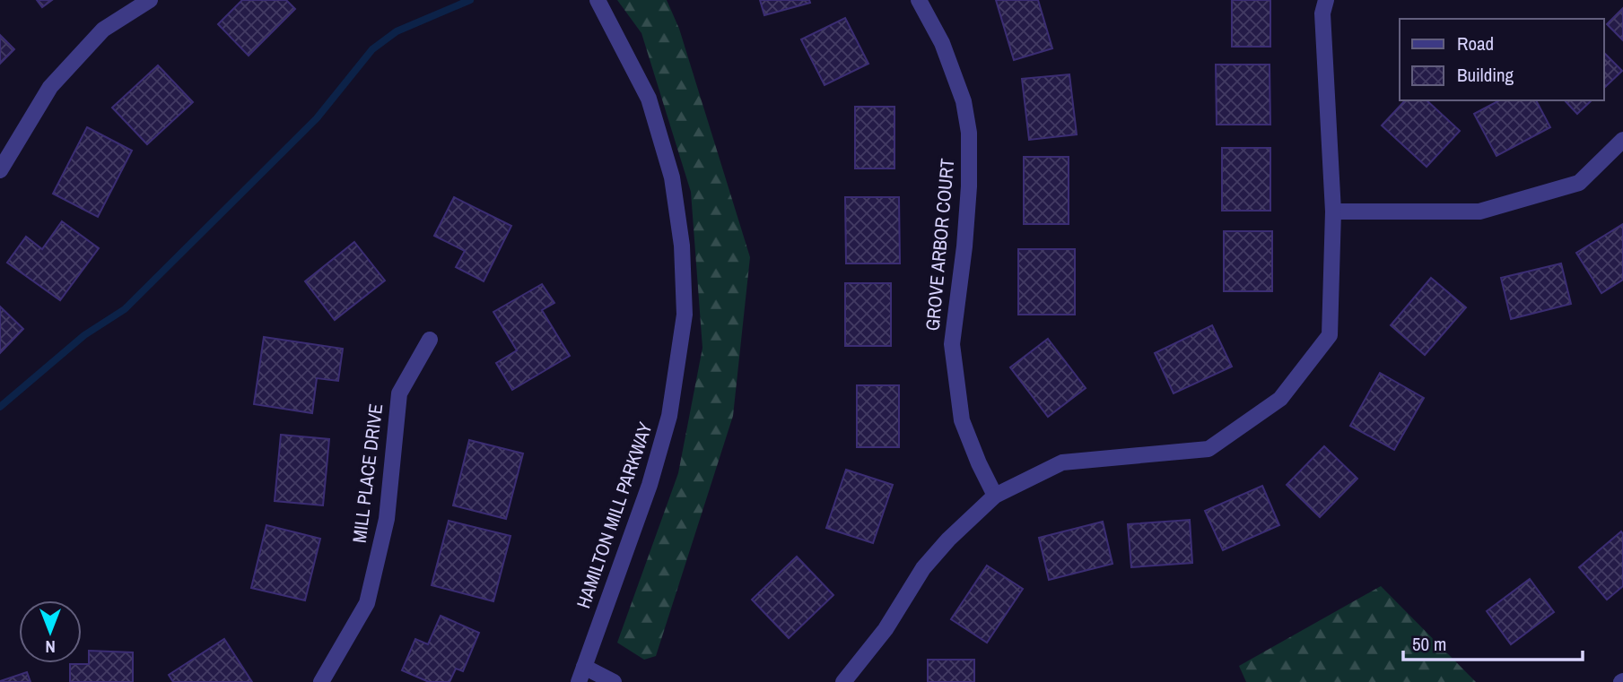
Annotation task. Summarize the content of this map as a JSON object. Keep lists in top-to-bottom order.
{
  "streets": {
    "street": ["GROVE ARBOR COURT", "MILL PLACE DRIVE", "HAMILTON MILL PARKWAY"]
  },
  "legend": ["Road", "Building"],
  "scale_bar": "50 m",
  "north": "bottom"
}
